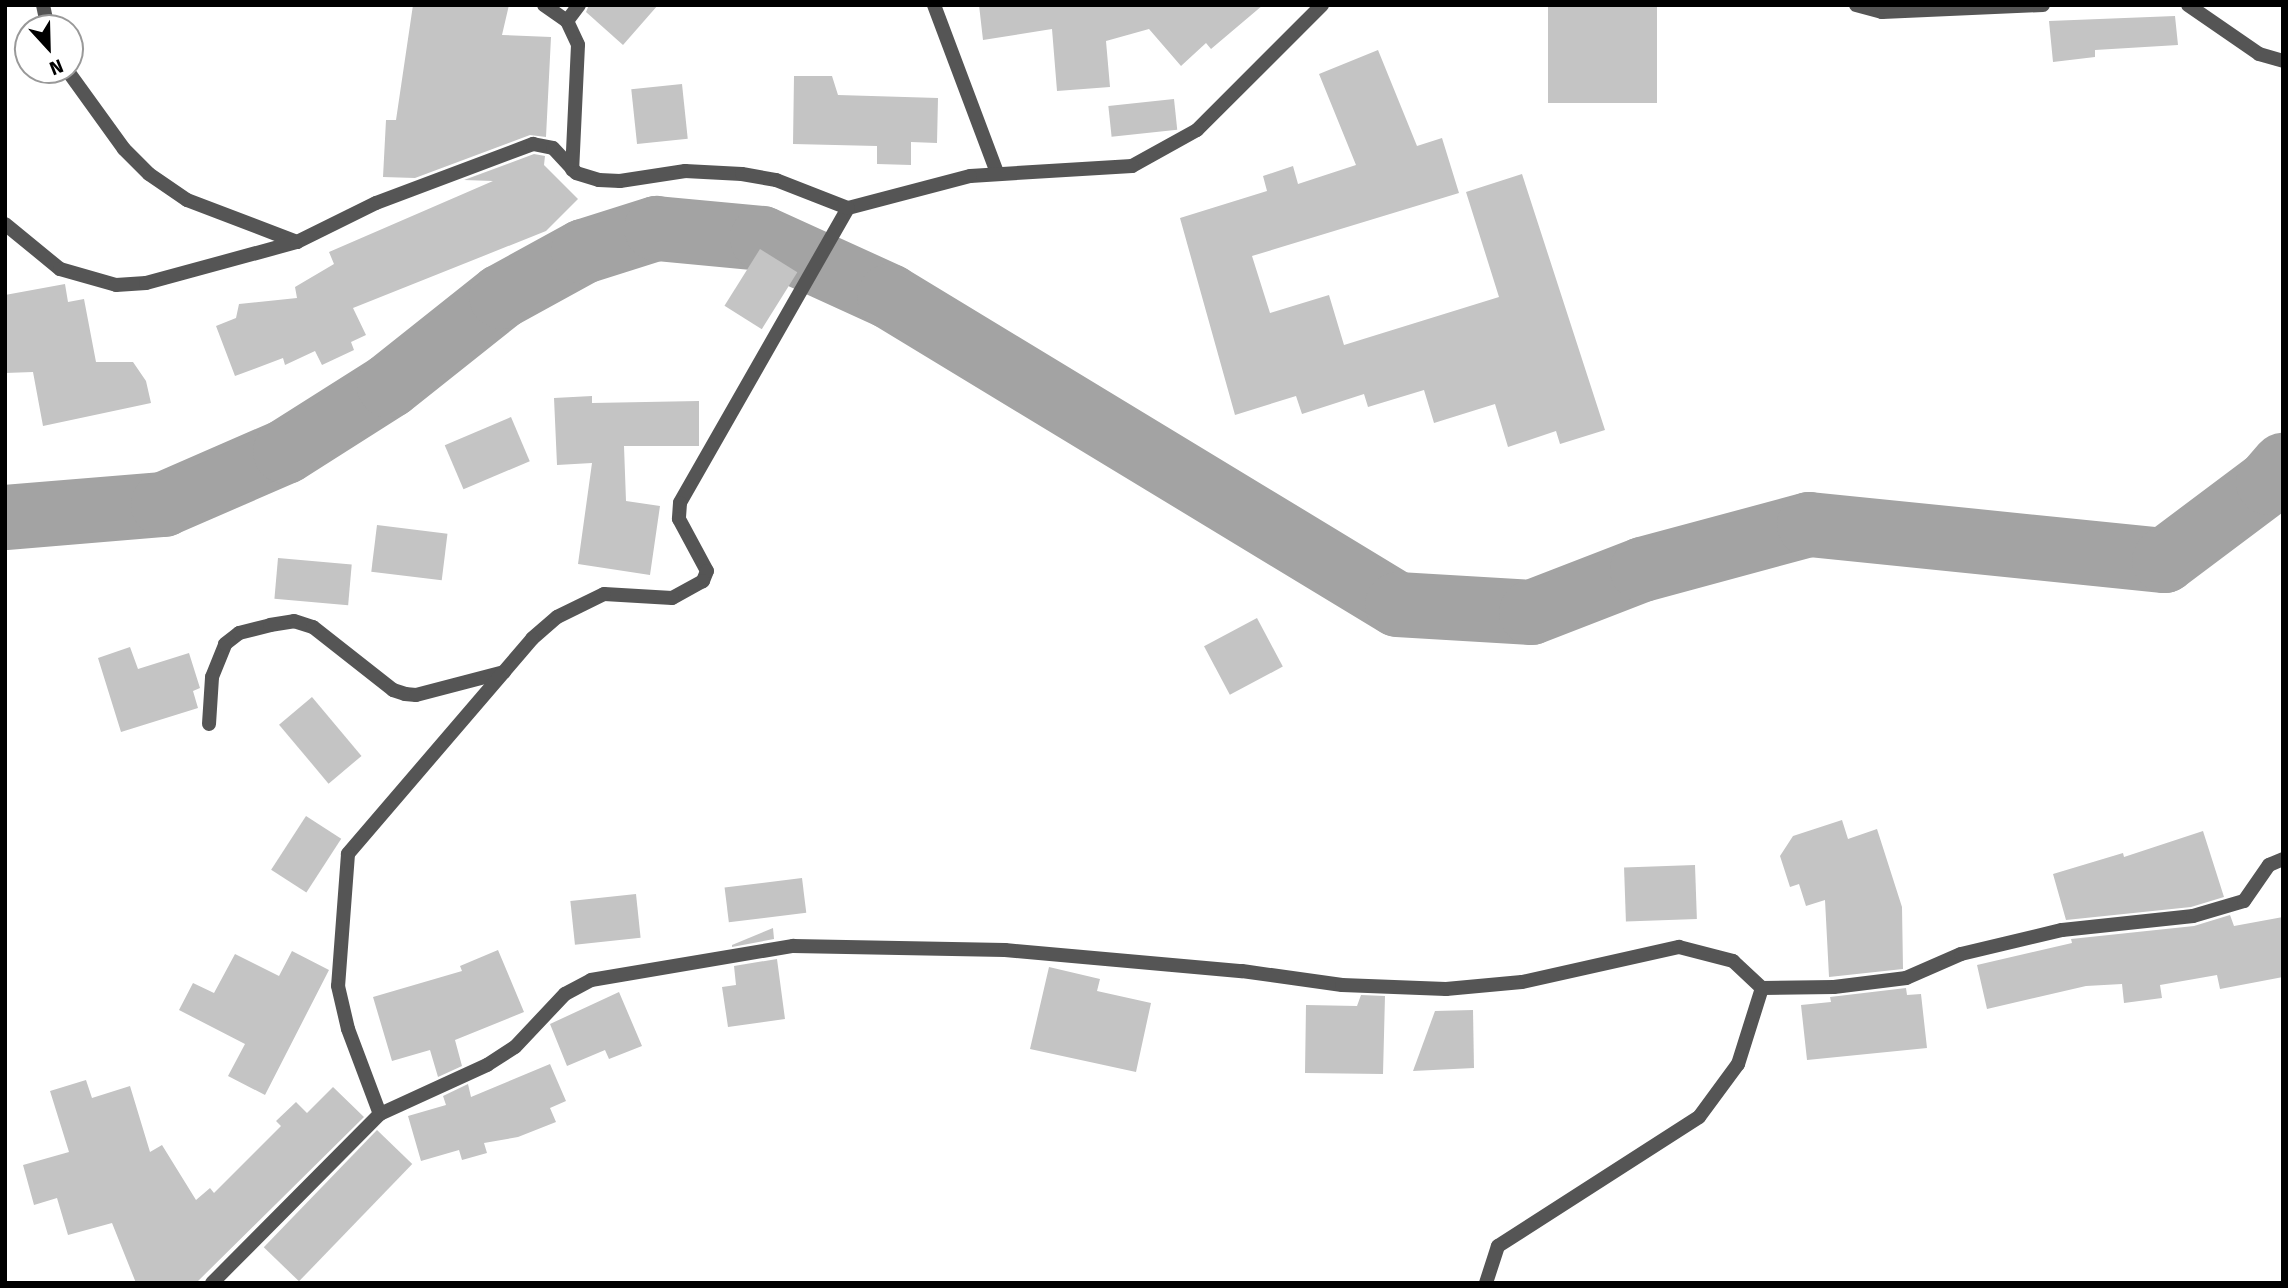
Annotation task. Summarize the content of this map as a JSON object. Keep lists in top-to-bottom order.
{
  "north": "bottom"
}
